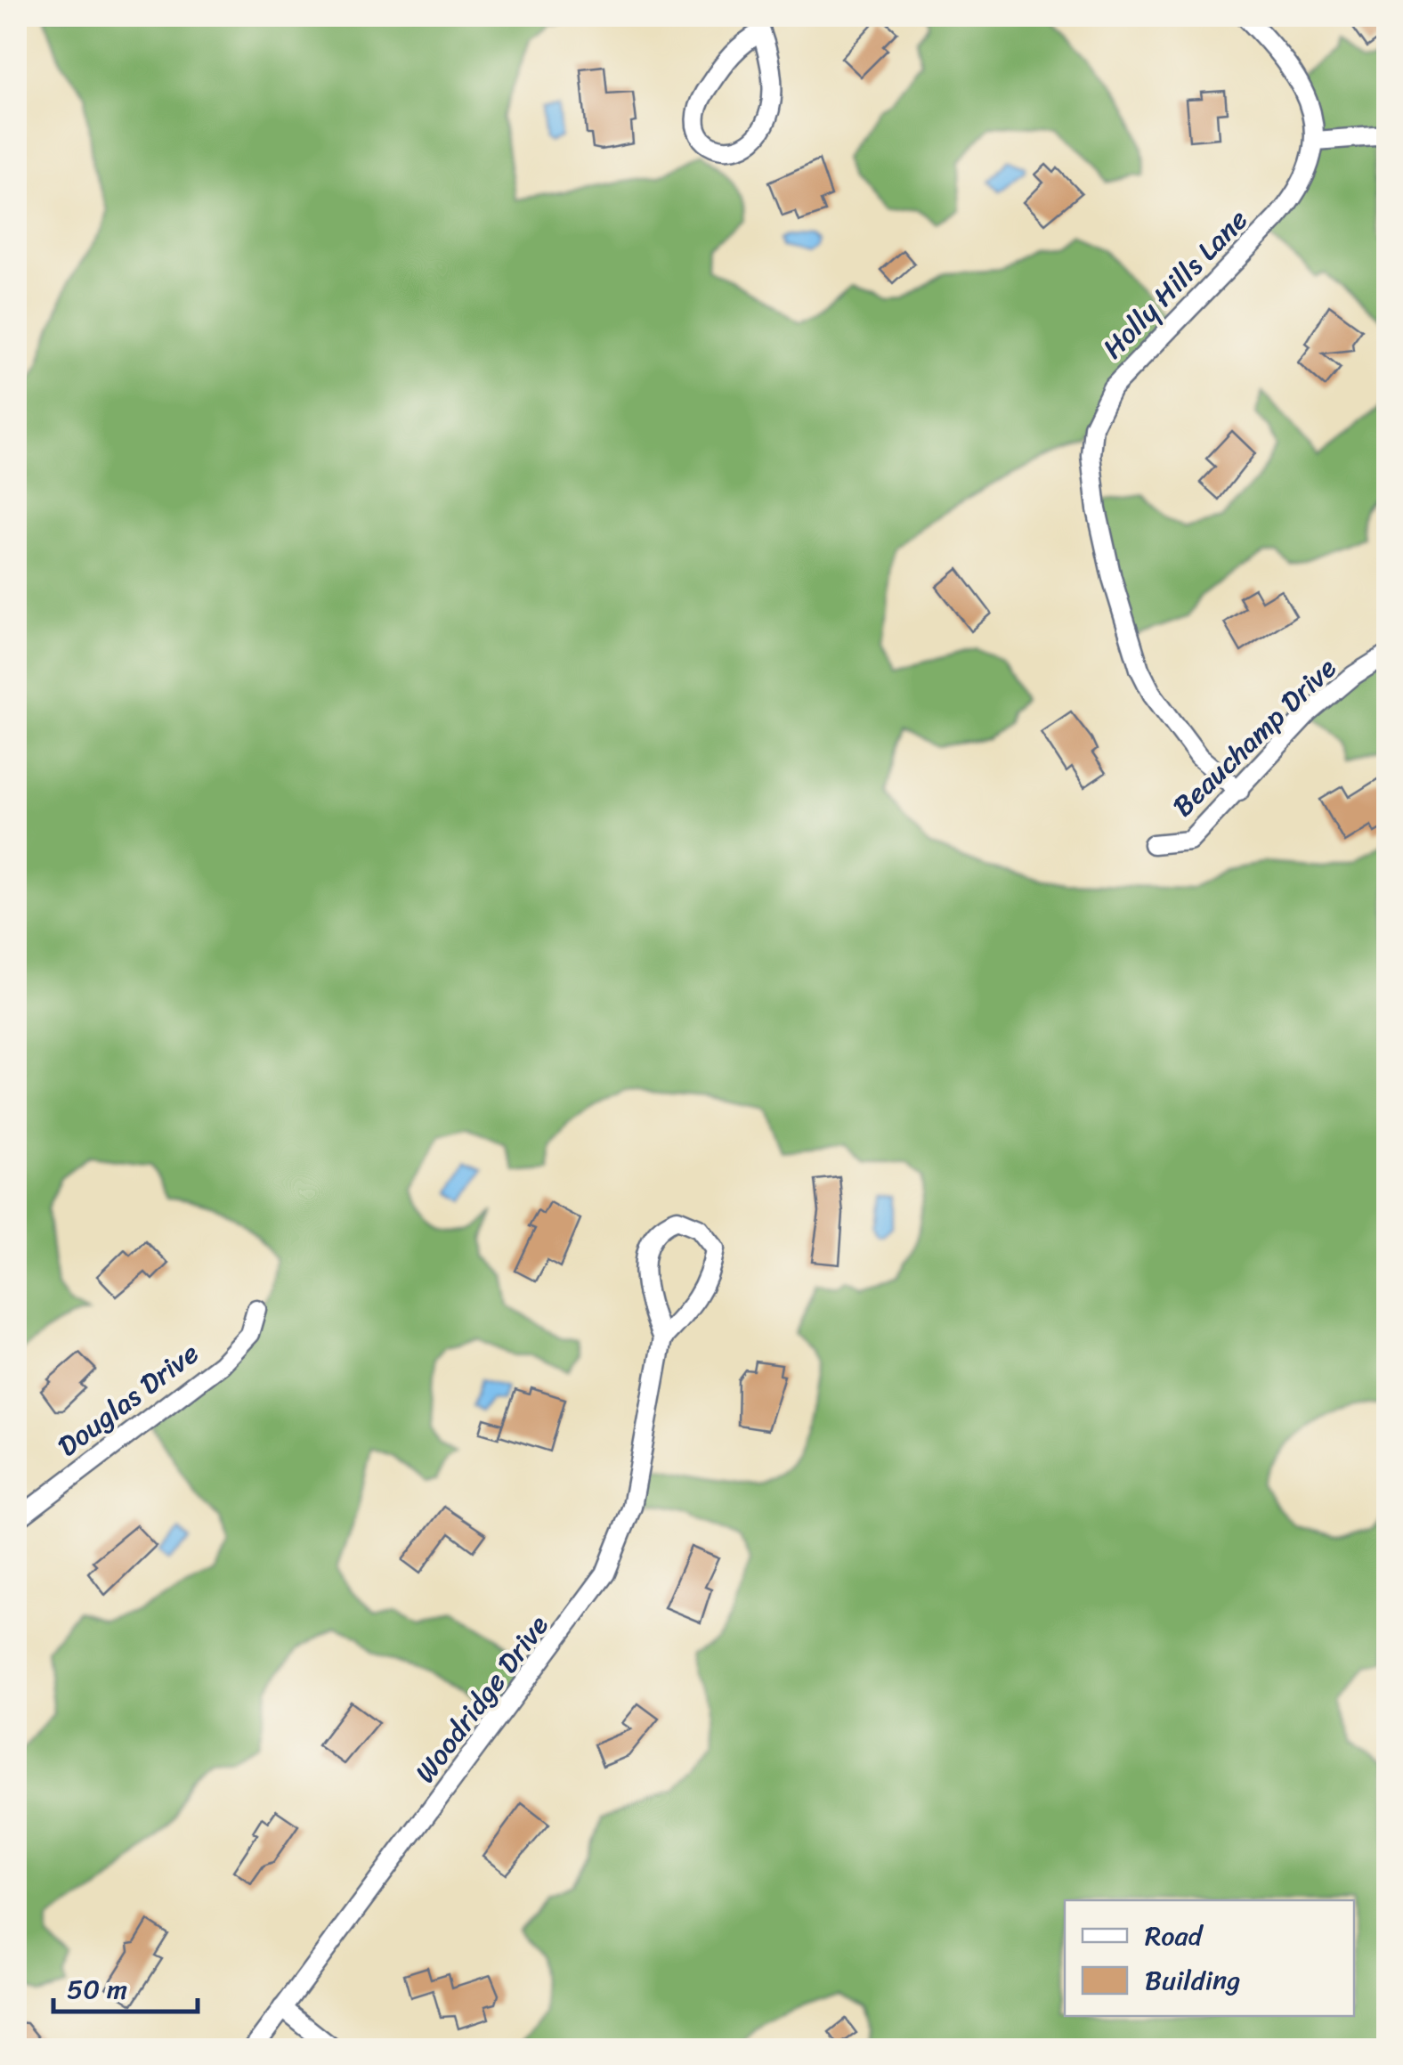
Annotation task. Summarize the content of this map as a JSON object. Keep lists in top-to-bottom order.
{
  "streets": {
    "street": [
      "Holly Hills Lane",
      "Beauchamp Drive",
      "Douglas Drive",
      "Woodridge Drive"
    ]
  },
  "crossings": [
    ["Holly Hills Lane", "Beauchamp Drive"]
  ],
  "legend": ["Road", "Building"],
  "scale_bar": "50 m"
}
